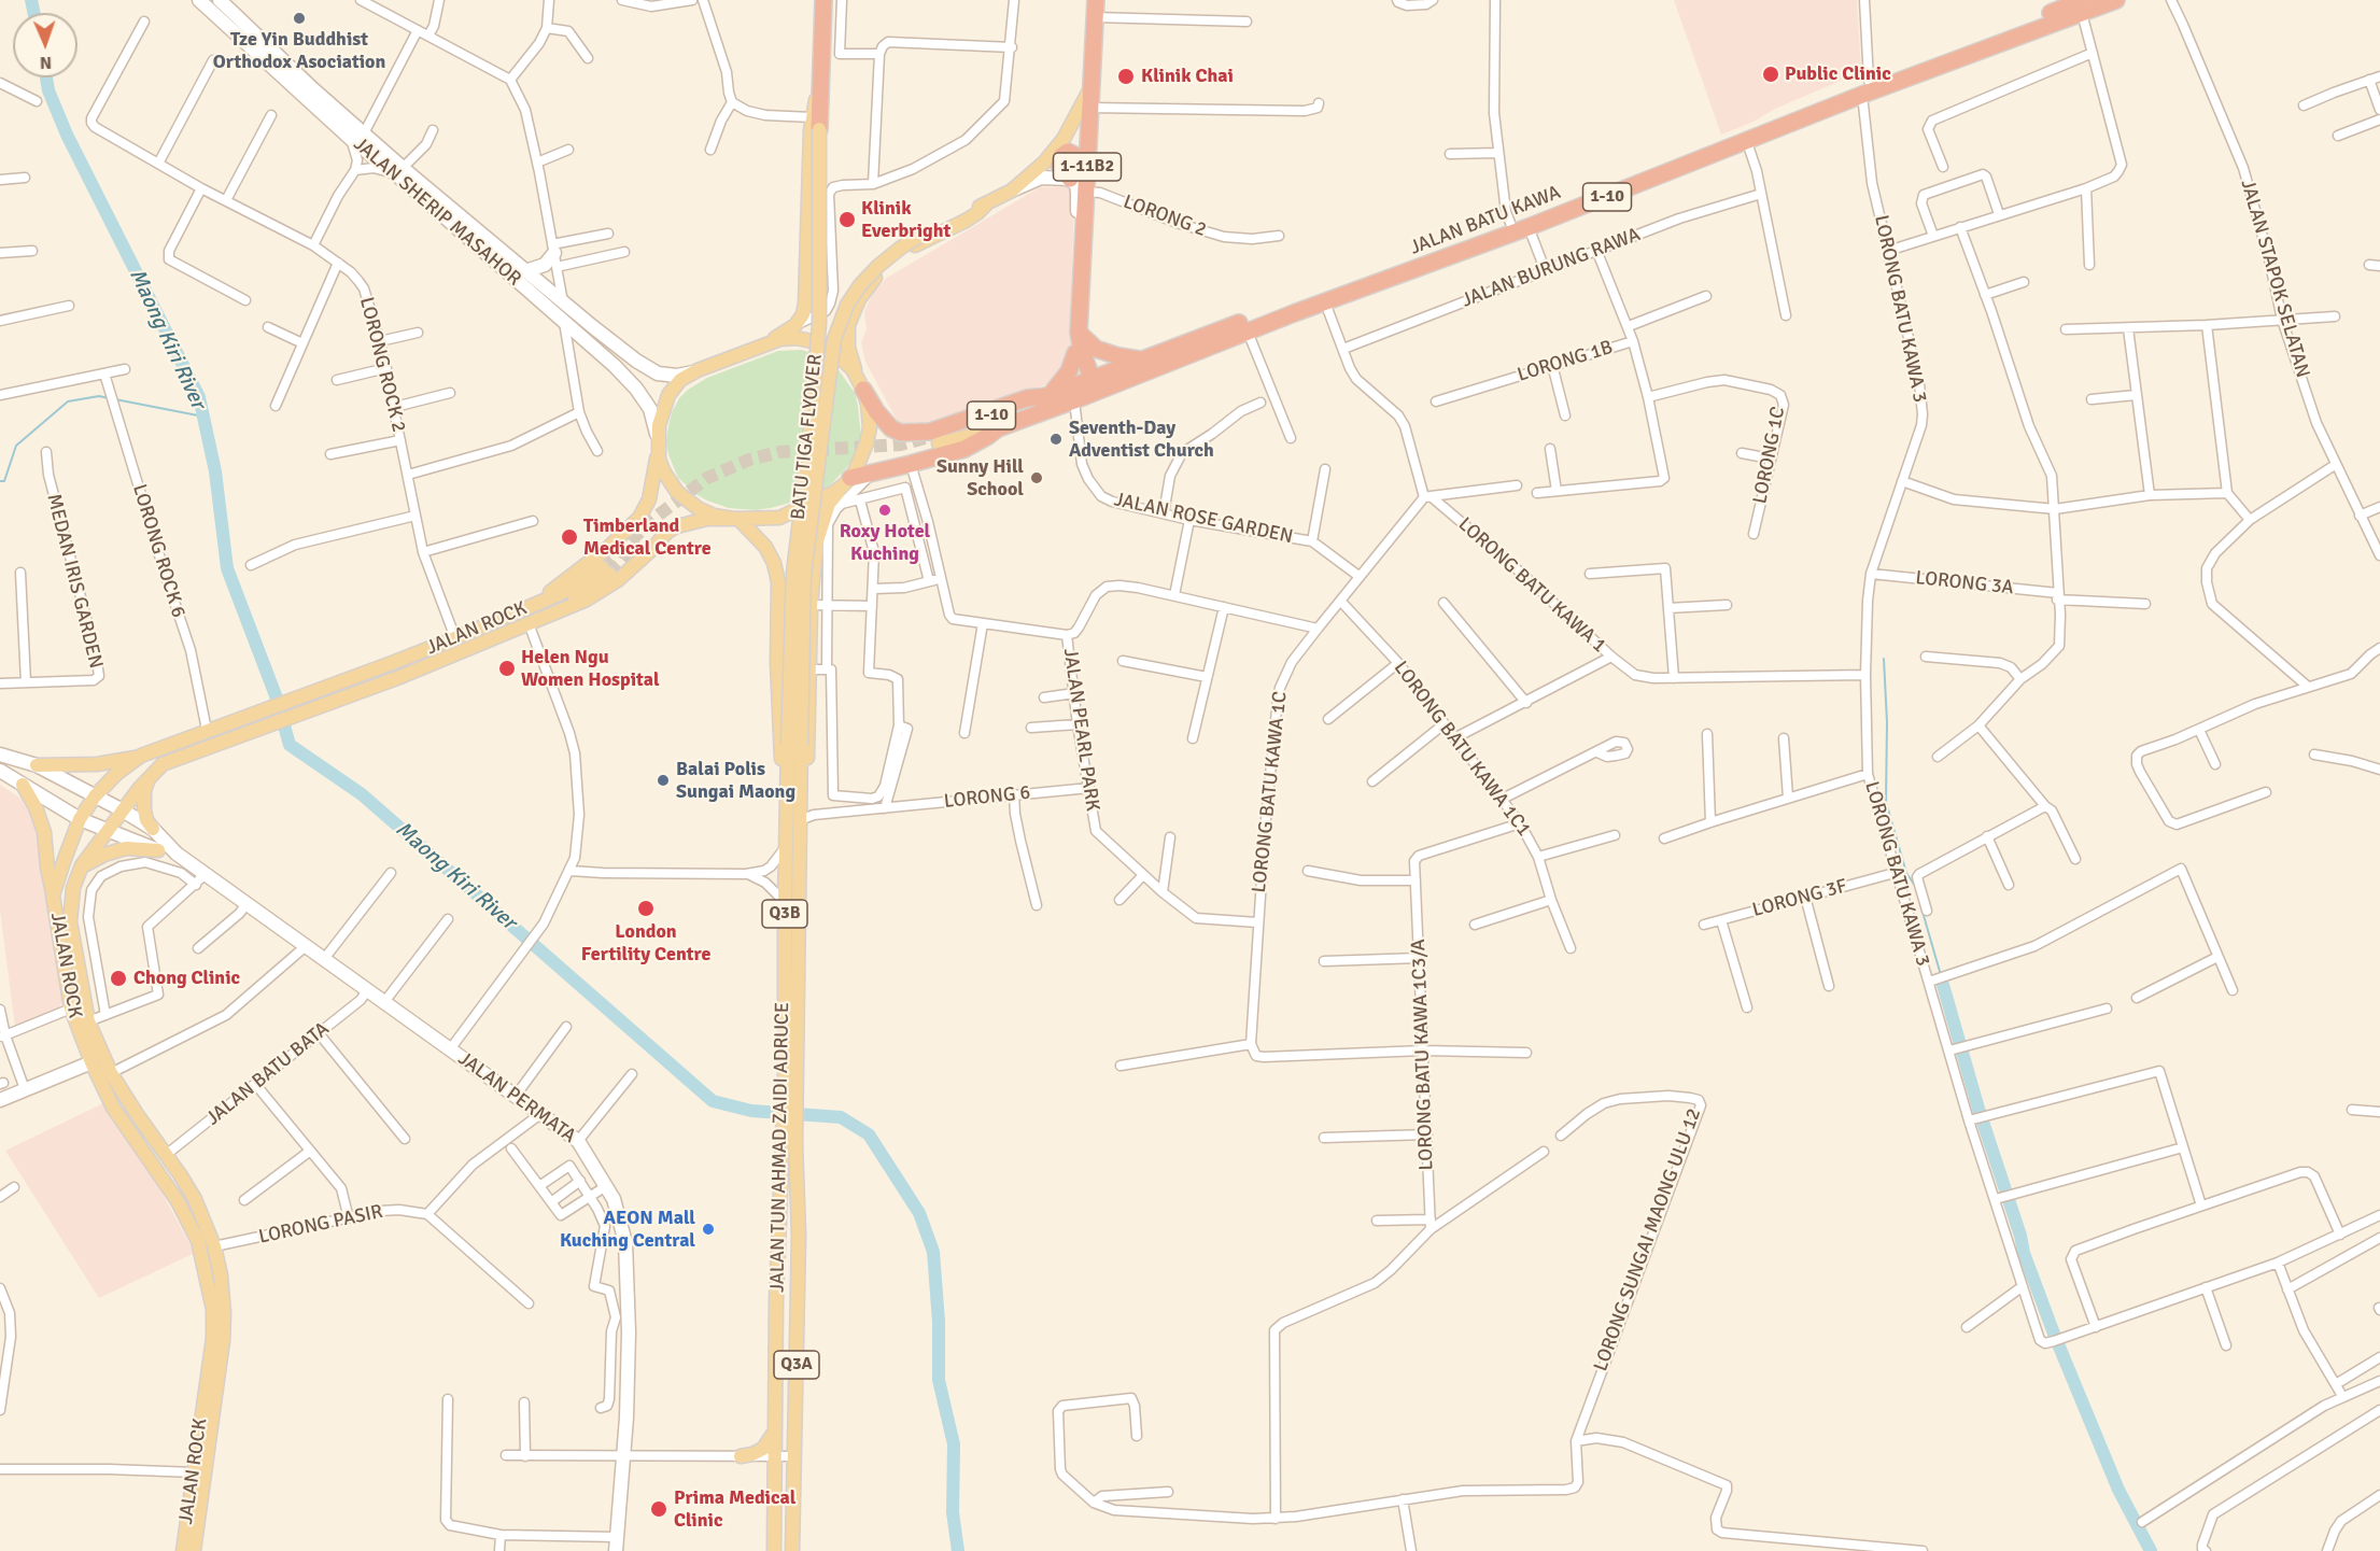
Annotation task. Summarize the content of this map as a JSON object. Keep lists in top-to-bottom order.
{
  "streets": {
    "highway": ["1-11B2", "1-10", "JALAN BATU KAWA"],
    "main road": [
      "JALAN SHERIP MASAHOR",
      "BATU TIGA FLYOVER",
      "JALAN ROCK",
      "Q3B",
      "JALAN PERMATA",
      "JALAN TUN AHMAD ZAIDI ADRUCE",
      "Q3A"
    ],
    "street": [
      "LORONG 2",
      "JALAN BURUNG RAWA",
      "JALAN STAPOK SELATAN",
      "LORONG BATU KAWA 3",
      "LORONG 1B",
      "LORONG ROCK 2",
      "LORONG 1C",
      "JALAN ROSE GARDEN",
      "LORONG ROCK 6",
      "MEDAN IRIS GARDEN",
      "LORONG 3A",
      "LORONG BATU KAWA 1",
      "JALAN PEARL PARK",
      "LORONG BATU KAWA 1C1",
      "LORONG BATU KAWA 1C",
      "LORONG 6",
      "LORONG 3F",
      "LORONG BATU KAWA 1C3/A",
      "JALAN BATU BATA",
      "LORONG PASIR",
      "LORONG SUNGAI MAONG ULU 12"
    ]
  },
  "crossings": [
    ["1-11B2", "LORONG 2"],
    ["1-11B2", "JALAN BATU KAWA"],
    ["1-11B2", "JALAN ROSE GARDEN"],
    ["JALAN SHERIP MASAHOR", "JALAN ROCK"],
    ["JALAN BATU KAWA", "LORONG BATU KAWA 3"],
    ["JALAN BATU KAWA", "JALAN ROSE GARDEN"],
    ["LORONG BATU KAWA 3", "LORONG 3A"],
    ["LORONG BATU KAWA 3", "LORONG BATU KAWA 1"],
    ["LORONG BATU KAWA 3", "LORONG 3F"],
    ["LORONG 1B", "LORONG 1C"],
    ["LORONG ROCK 2", "JALAN ROCK"],
    ["BATU TIGA FLYOVER", "JALAN TUN AHMAD ZAIDI ADRUCE"],
    ["JALAN ROSE GARDEN", "LORONG BATU KAWA 1C"],
    ["LORONG ROCK 6", "JALAN ROCK"],
    ["LORONG BATU KAWA 1", "LORONG BATU KAWA 1C"],
    ["JALAN ROCK", "JALAN BATU BATA"],
    ["JALAN ROCK", "LORONG PASIR"],
    ["JALAN PEARL PARK", "LORONG BATU KAWA 1C"],
    ["JALAN PEARL PARK", "LORONG 6"],
    ["LORONG BATU KAWA 1C1", "LORONG BATU KAWA 1C"],
    ["LORONG BATU KAWA 1C", "LORONG BATU KAWA 1C3/A"],
    ["LORONG 6", "JALAN TUN AHMAD ZAIDI ADRUCE"],
    ["JALAN BATU BATA", "JALAN PERMATA"]
  ],
  "water": ["Maong Kiri River"],
  "places": [
    "Tze Yin Buddhist Orthodox Asociation",
    "Public Clinic",
    "Klinik Chai",
    "Klinik Everbright",
    "Seventh-Day Adventist Church",
    "Sunny Hill School",
    "Roxy Hotel Kuching",
    "Timberland Medical Centre",
    "Helen Ngu Women Hospital",
    "Balai Polis Sungai Maong",
    "London Fertility Centre",
    "Chong Clinic",
    "AEON Mall Kuching Central",
    "Prima Medical Clinic"
  ],
  "north": "bottom"
}
